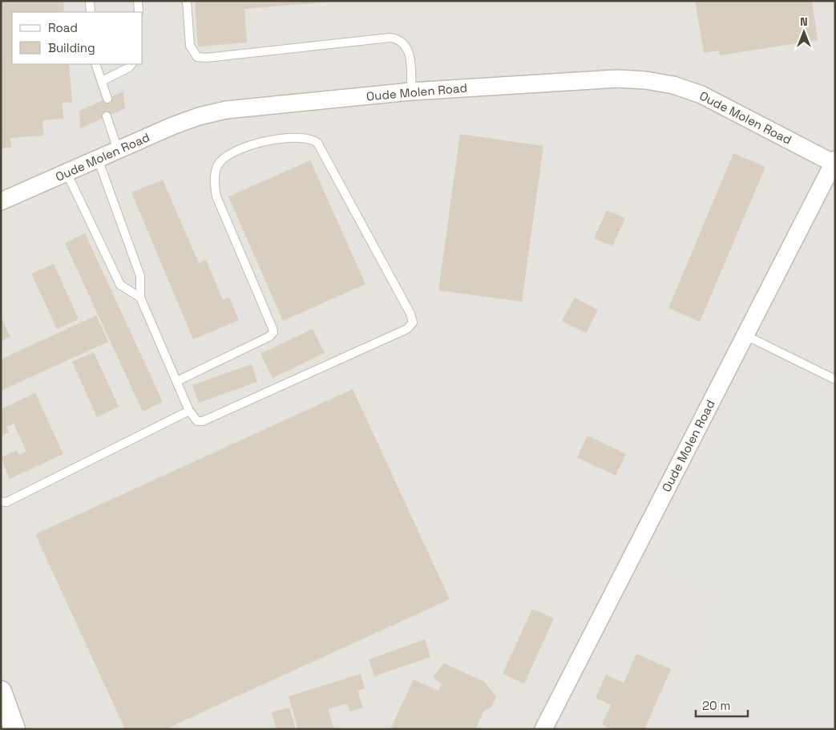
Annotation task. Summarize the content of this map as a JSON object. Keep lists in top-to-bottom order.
{
  "streets": {
    "street": ["Oude Molen Road"]
  },
  "legend": ["Road", "Building"],
  "scale_bar": "20 m",
  "north": "top"
}
